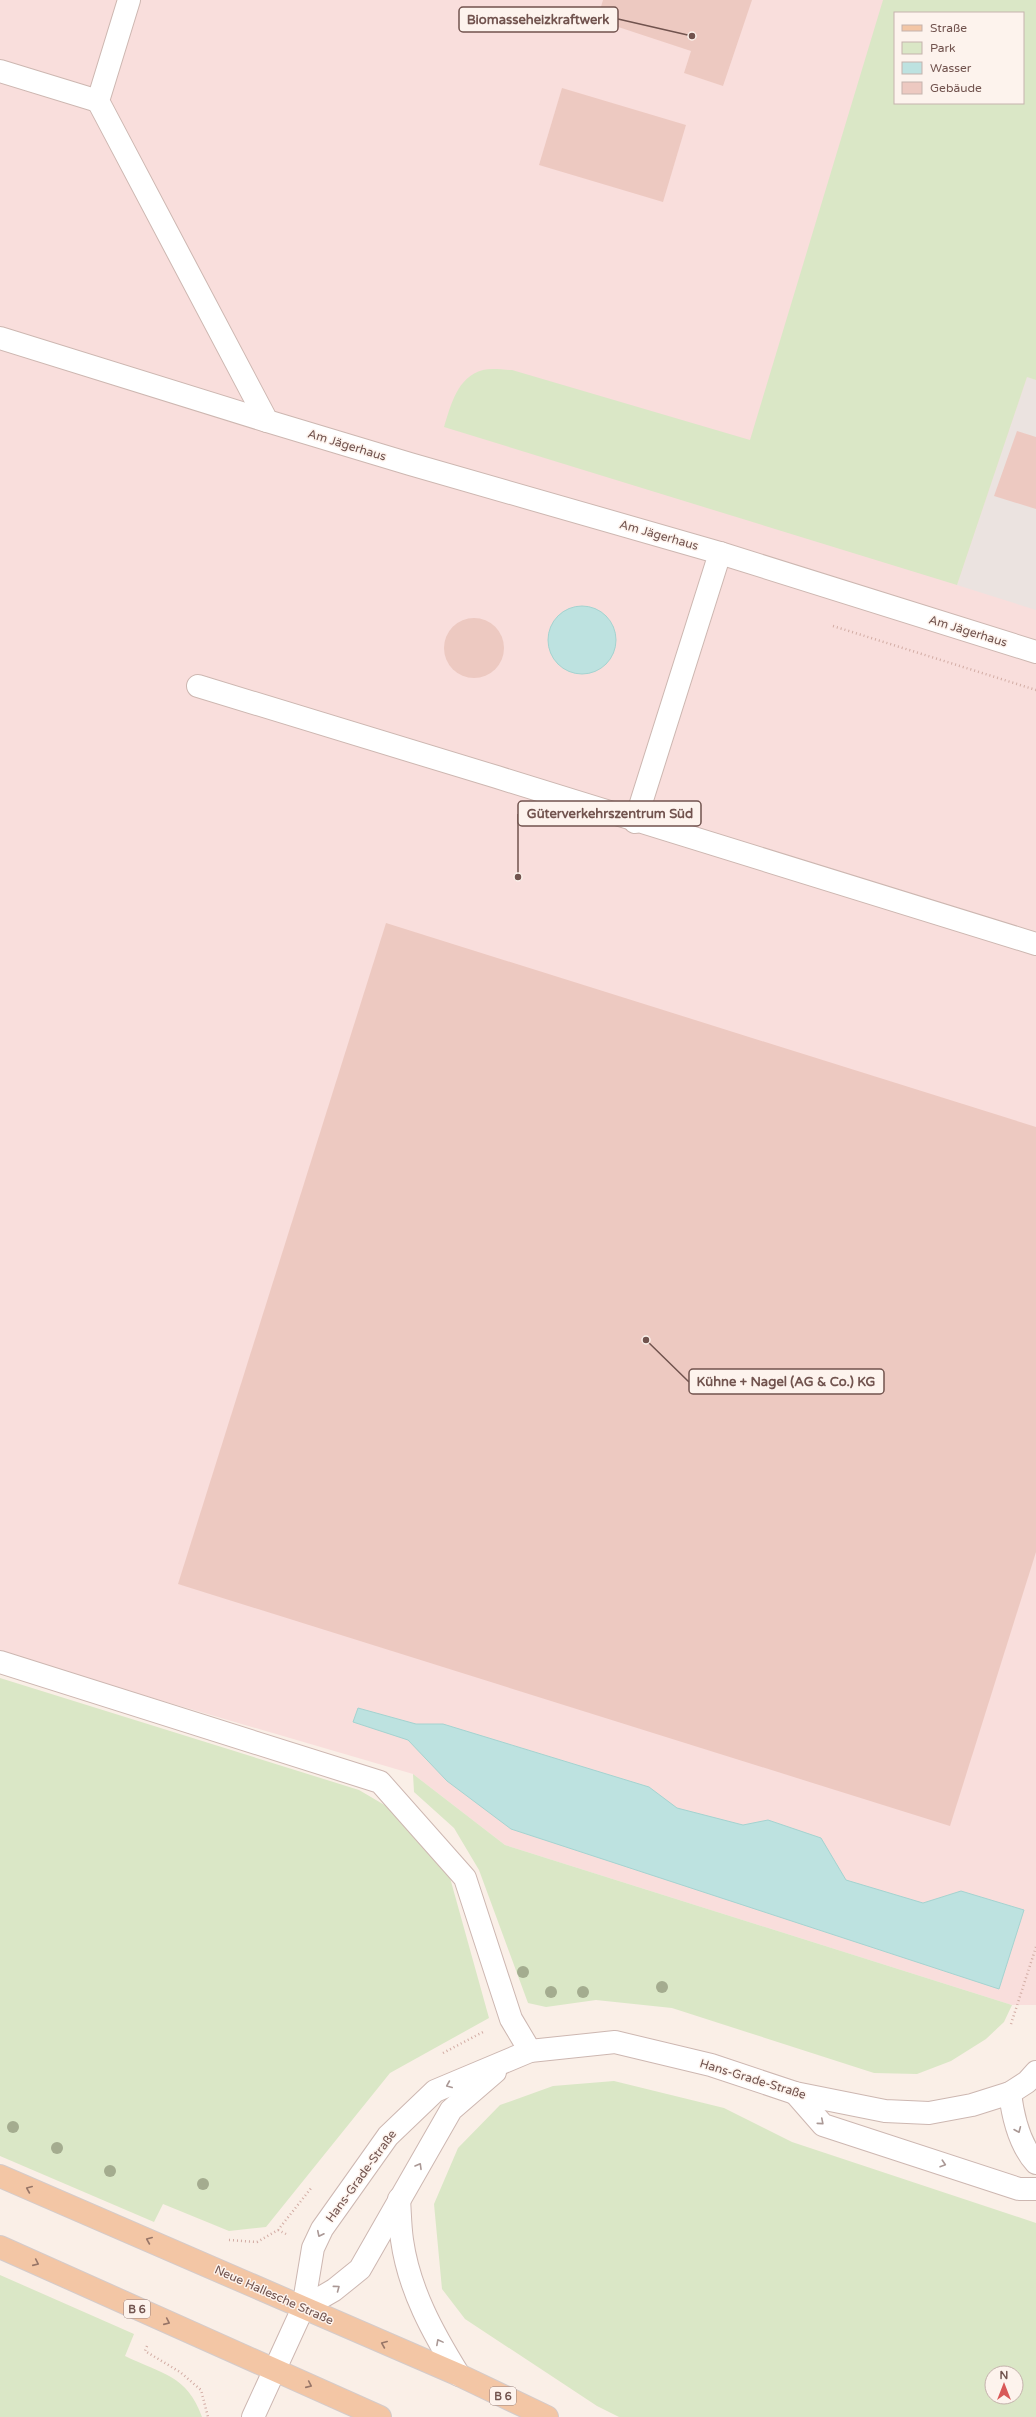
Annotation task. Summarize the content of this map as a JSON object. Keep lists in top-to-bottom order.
{
  "streets": {
    "main road": ["Neue Hallesche Straße", "B 6"],
    "street": ["Am Jägerhaus", "Hans-Grade-Straße"]
  },
  "crossings": [
    ["Hans-Grade-Straße", "Neue Hallesche Straße"],
    ["Hans-Grade-Straße", "B 6"]
  ],
  "places": ["Biomasseheizkraftwerk", "Güterverkehrszentrum Süd", "Kühne + Nagel (AG & Co.) KG"],
  "legend": [
    "Straße",
    "Park",
    "Wasser",
    "Gebäude"
  ],
  "north": "top"
}
